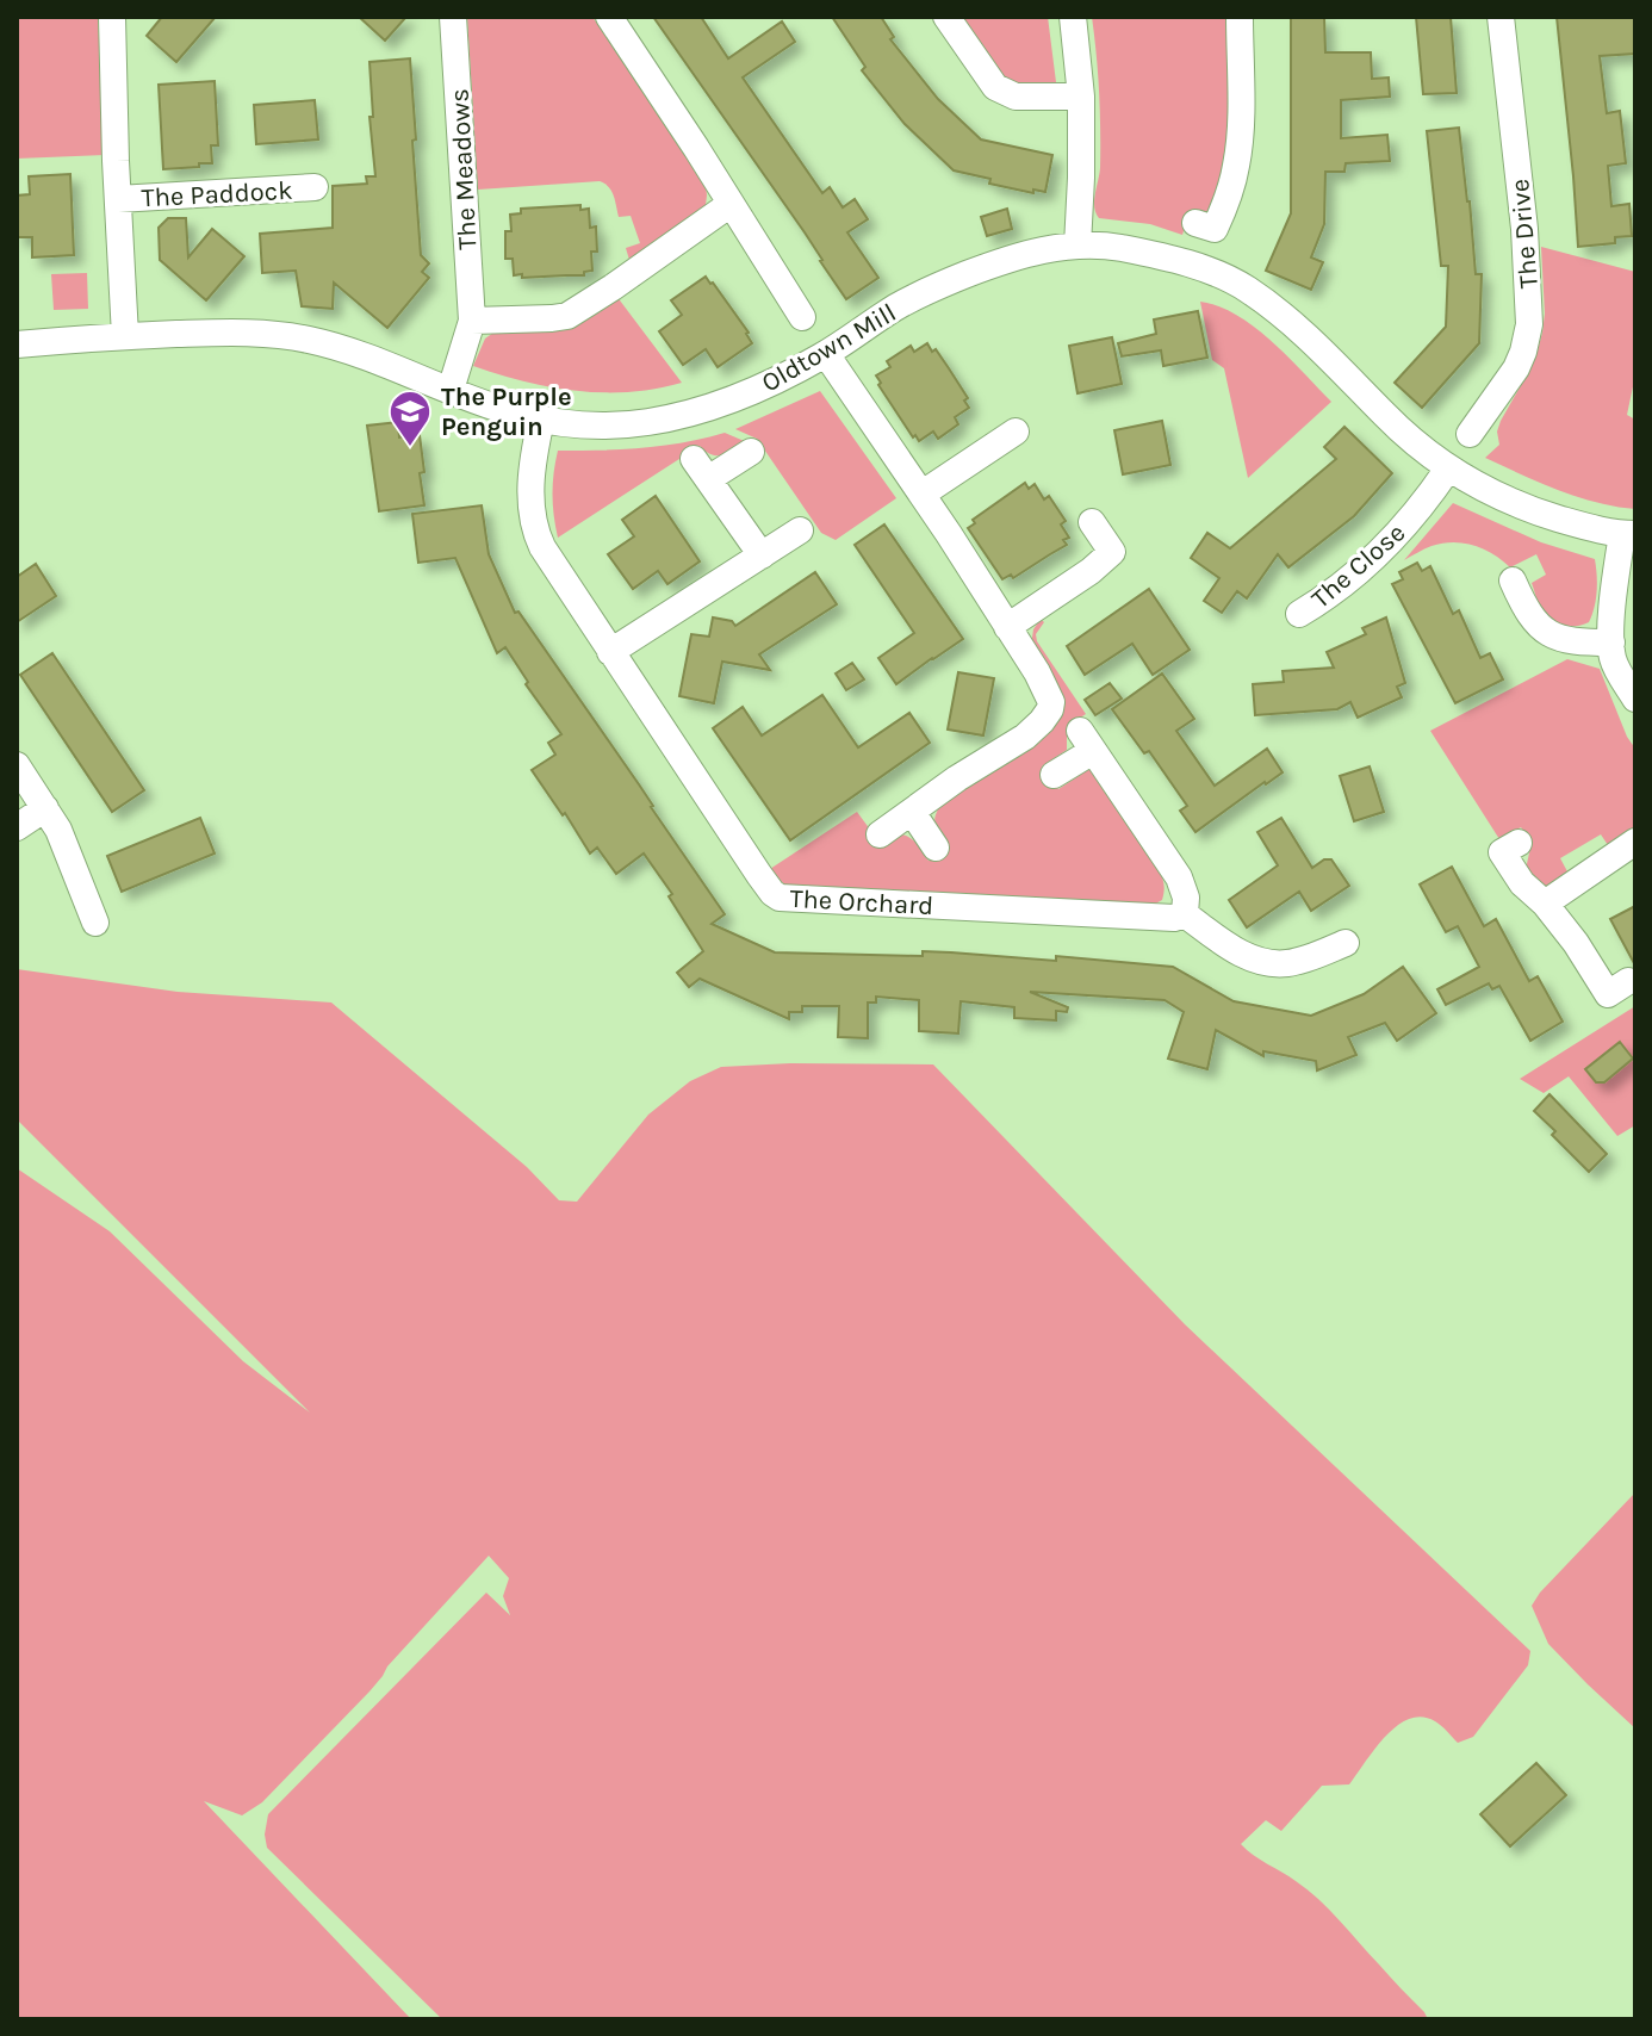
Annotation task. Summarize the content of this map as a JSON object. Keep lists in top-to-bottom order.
{
  "streets": {
    "street": [
      "The Meadows",
      "The Paddock",
      "The Drive",
      "Oldtown Mill",
      "The Close",
      "The Orchard"
    ]
  },
  "crossings": [
    ["The Meadows", "Oldtown Mill"],
    ["The Paddock", "Oldtown Mill"],
    ["Oldtown Mill", "The Close"],
    ["Oldtown Mill", "The Orchard"]
  ],
  "places": {
    "school or university": ["The Purple Penguin"]
  }
}
